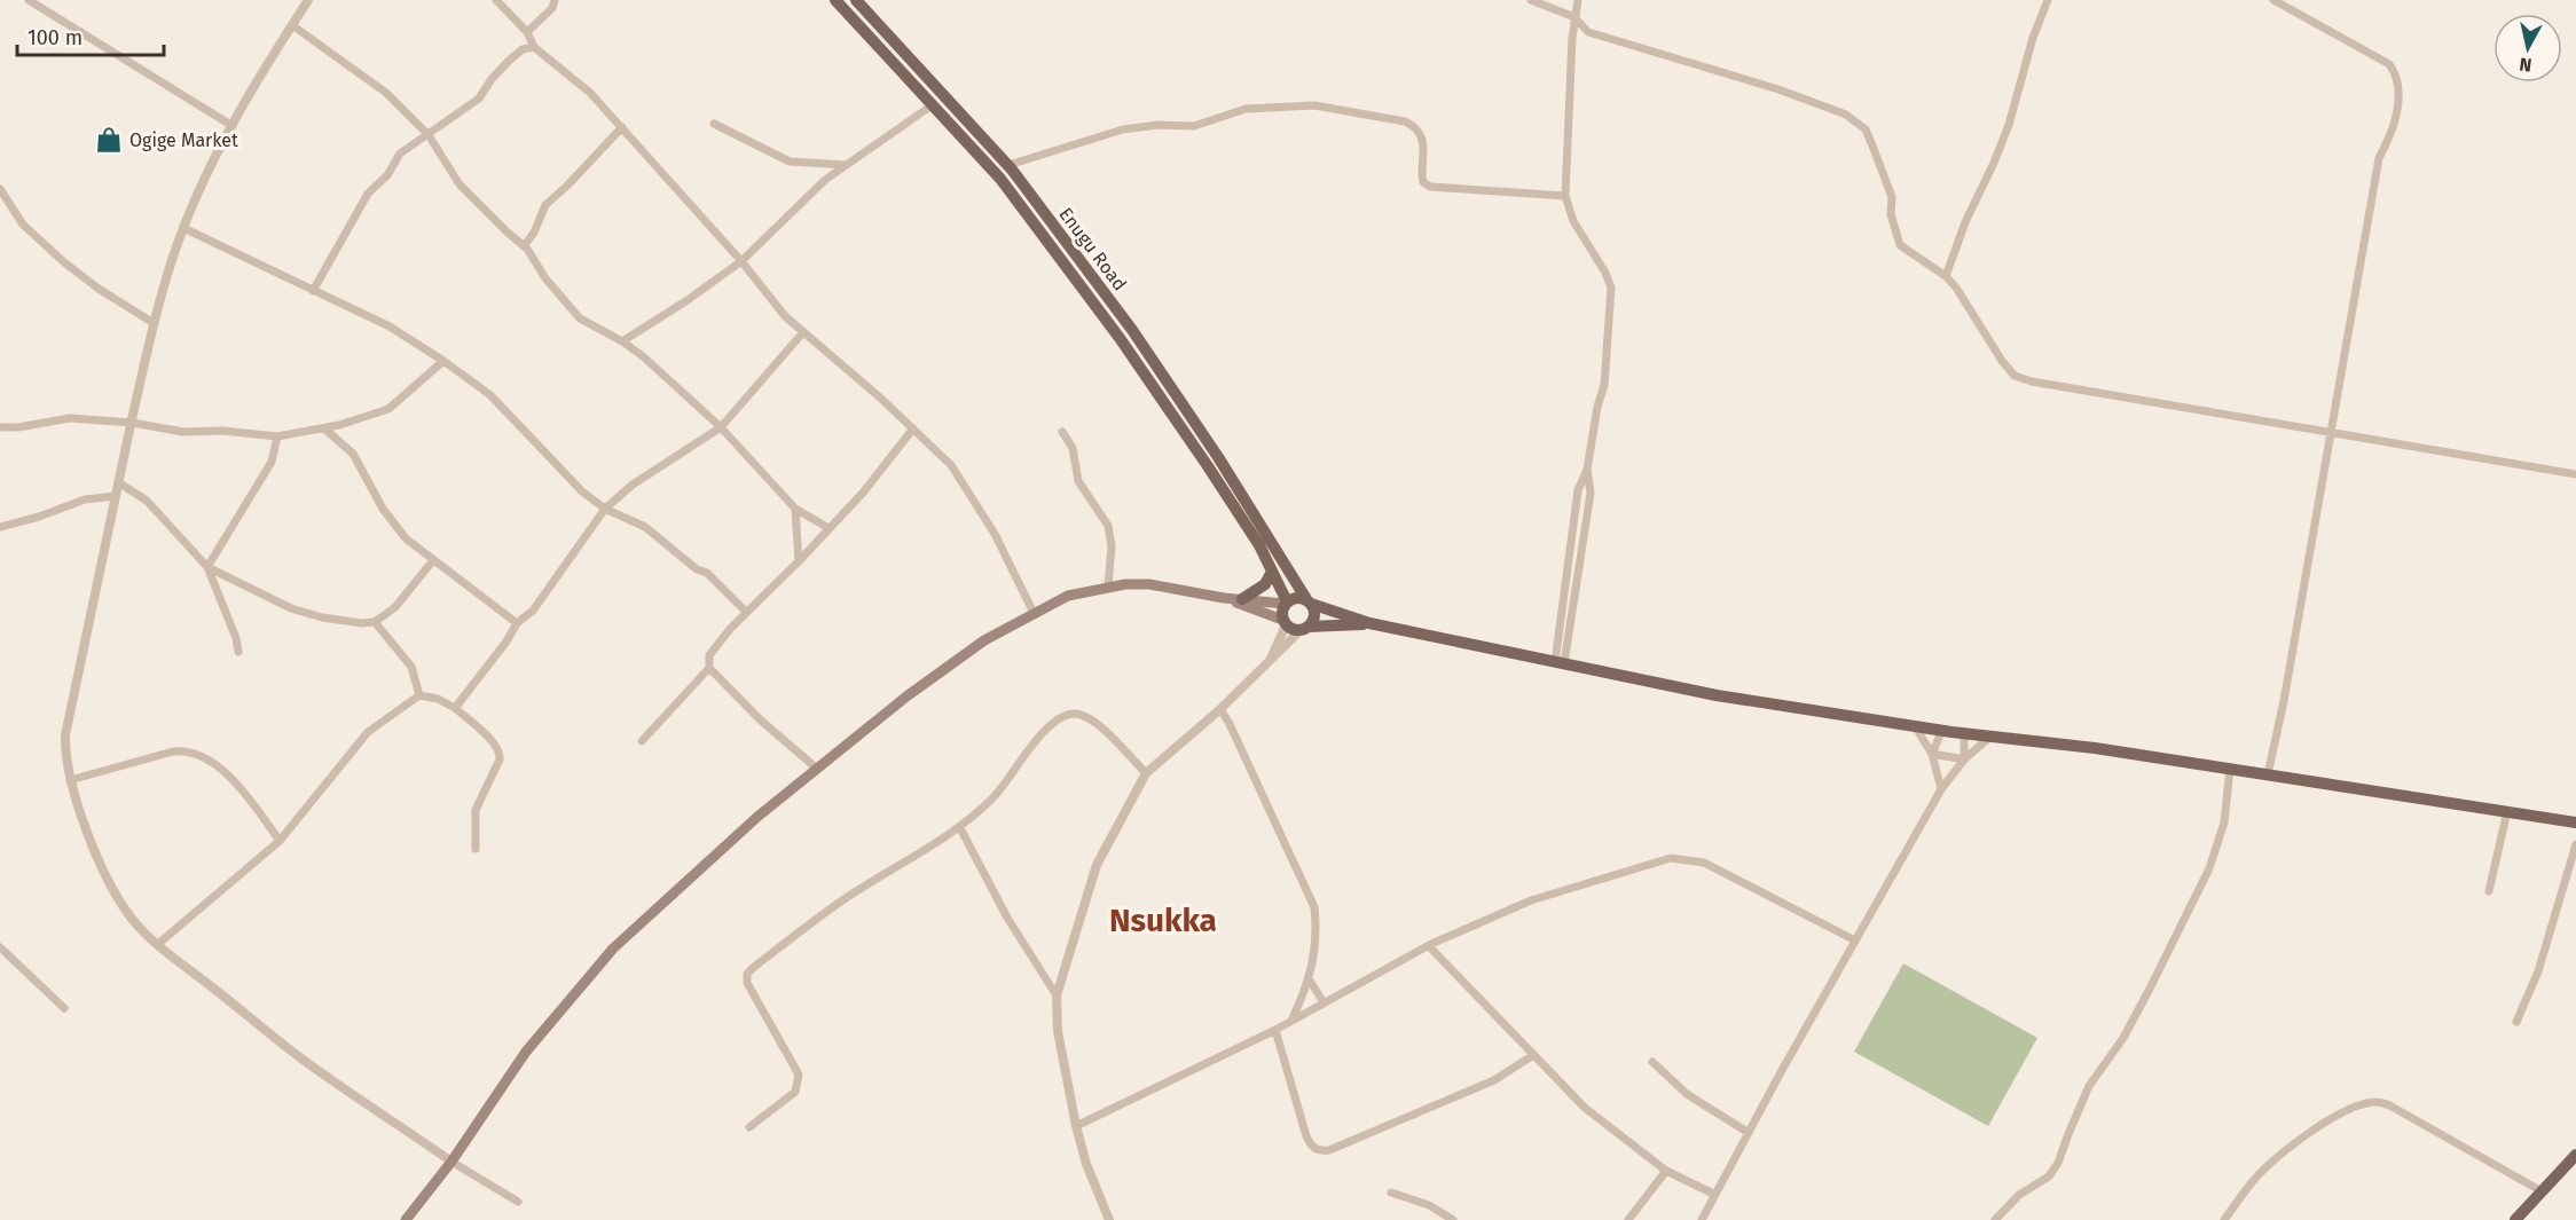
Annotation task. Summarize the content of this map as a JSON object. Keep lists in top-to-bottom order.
{
  "streets": {
    "main road": ["Enugu Road"]
  },
  "districts": ["Nsukka"],
  "places": {
    "shop": ["Ogige Market"]
  },
  "scale_bar": "100 m",
  "north": "bottom"
}
